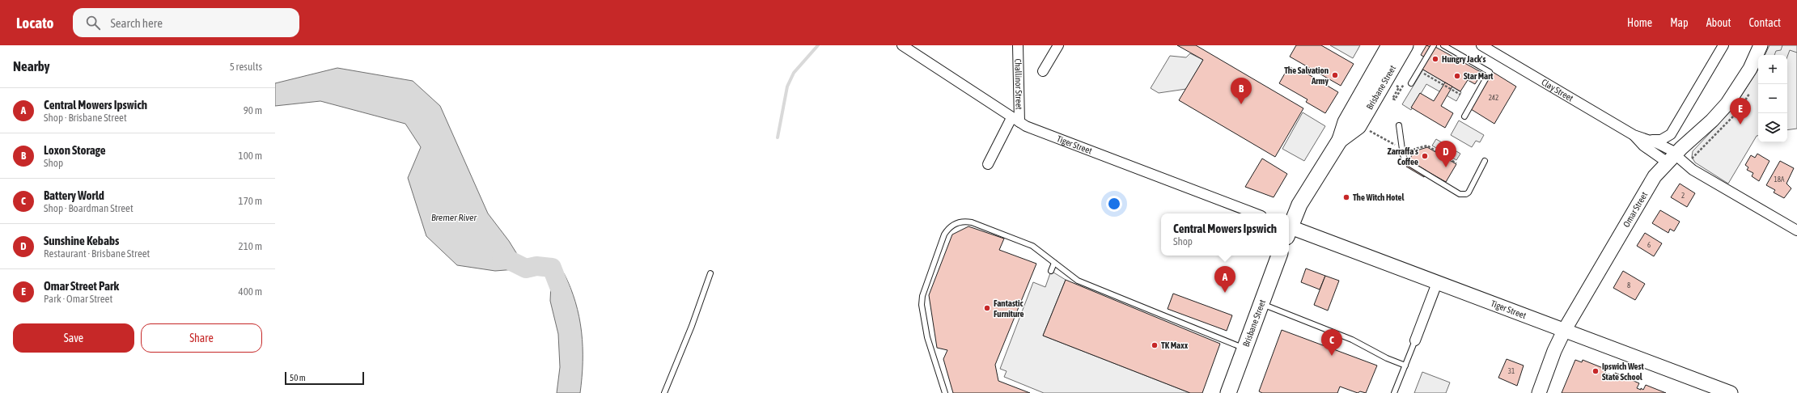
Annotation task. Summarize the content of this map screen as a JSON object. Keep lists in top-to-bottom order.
{
  "streets": {
    "main road": ["Brisbane Street"],
    "street": [
      "Challinor Street",
      "Clay Street",
      "Tiger Street",
      "Omar Street"
    ]
  },
  "crossings": [
    ["Challinor Street", "Tiger Street"],
    ["Clay Street", "Omar Street"],
    ["Tiger Street", "Omar Street"]
  ],
  "water": ["Bremer River"],
  "places": [
    "Hungry Jack's",
    "The Salvation Army",
    "Star Mart",
    "Zarraffa's Coffee",
    "The Witch Hotel",
    "Fantastic Furniture",
    "TK Maxx",
    "Ipswich West State School"
  ],
  "house_numbers": [
    "242",
    "18A",
    "2",
    "6",
    "8",
    "31"
  ],
  "scale_bar": "50 m",
  "page": {
    "header": "Locato",
    "search": "Search here",
    "nav": [
      "Home",
      "Map",
      "About",
      "Contact"
    ],
    "heading": ["Nearby", "5 results"],
    "map_buttons": ["+", "−"],
    "pins": [
      "B",
      "E",
      "D",
      "A",
      "C"
    ],
    "list": [
      {
        "mark": "A",
        "name": "Central Mowers Ipswich",
        "note": "Shop · Brisbane Street",
        "value": "90 m"
      },
      {
        "mark": "B",
        "name": "Loxon Storage",
        "note": "Shop",
        "value": "100 m"
      },
      {
        "mark": "C",
        "name": "Battery World",
        "note": "Shop · Boardman Street",
        "value": "170 m"
      },
      {
        "mark": "D",
        "name": "Sunshine Kebabs",
        "note": "Restaurant · Brisbane Street",
        "value": "210 m"
      },
      {
        "mark": "E",
        "name": "Omar Street Park",
        "note": "Park · Omar Street",
        "value": "400 m"
      }
    ],
    "popup": ["Central Mowers Ipswich", "Shop"],
    "buttons": ["Save", "Share"],
    "scale": "50 m"
  }
}
